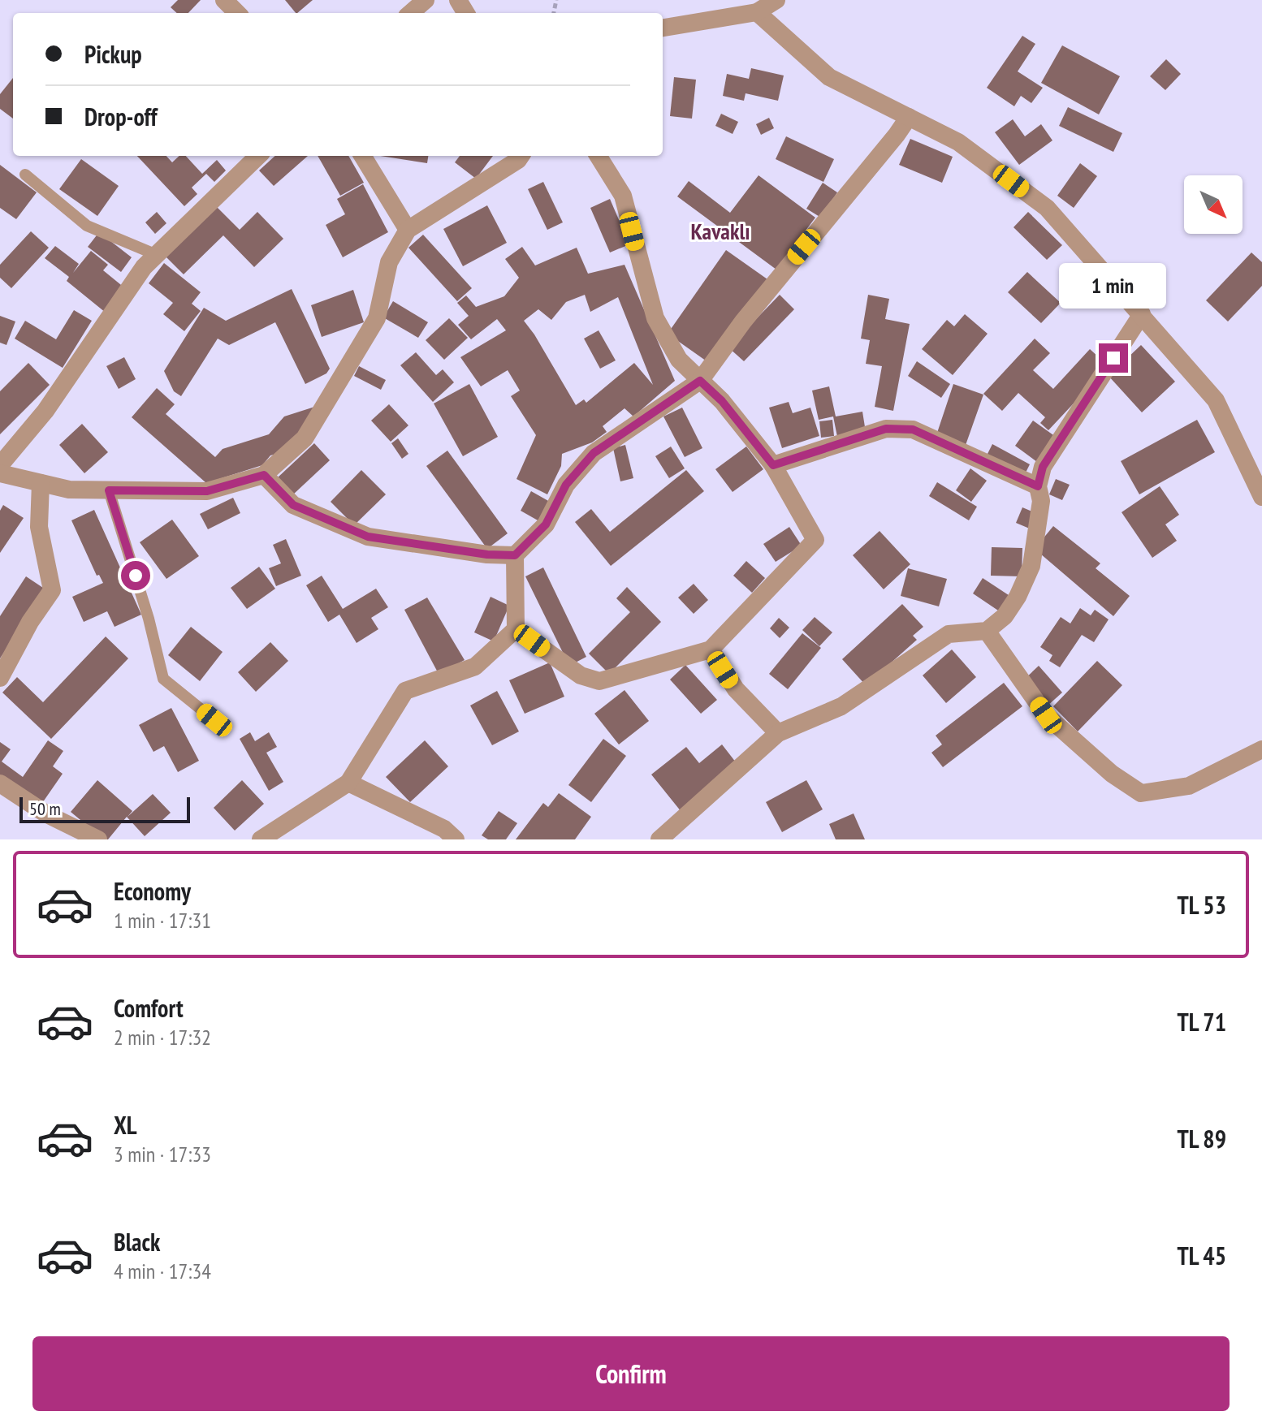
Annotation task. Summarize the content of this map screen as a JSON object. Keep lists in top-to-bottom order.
{
  "districts": ["Kavaklı"],
  "scale_bar": "50 m",
  "north": "bottom right",
  "page": {
    "banner": ["Pickup", "Drop-off"],
    "bubble": "1 min",
    "scale": "50 m",
    "list": [
      {
        "name": "Economy",
        "note": "1 min · 17:31",
        "value": "TL 53"
      },
      {
        "name": "Comfort",
        "note": "2 min · 17:32",
        "value": "TL 71"
      },
      {
        "name": "XL",
        "note": "3 min · 17:33",
        "value": "TL 89"
      },
      {
        "name": "Black",
        "note": "4 min · 17:34",
        "value": "TL 45"
      }
    ],
    "buttons": "Confirm"
  }
}
